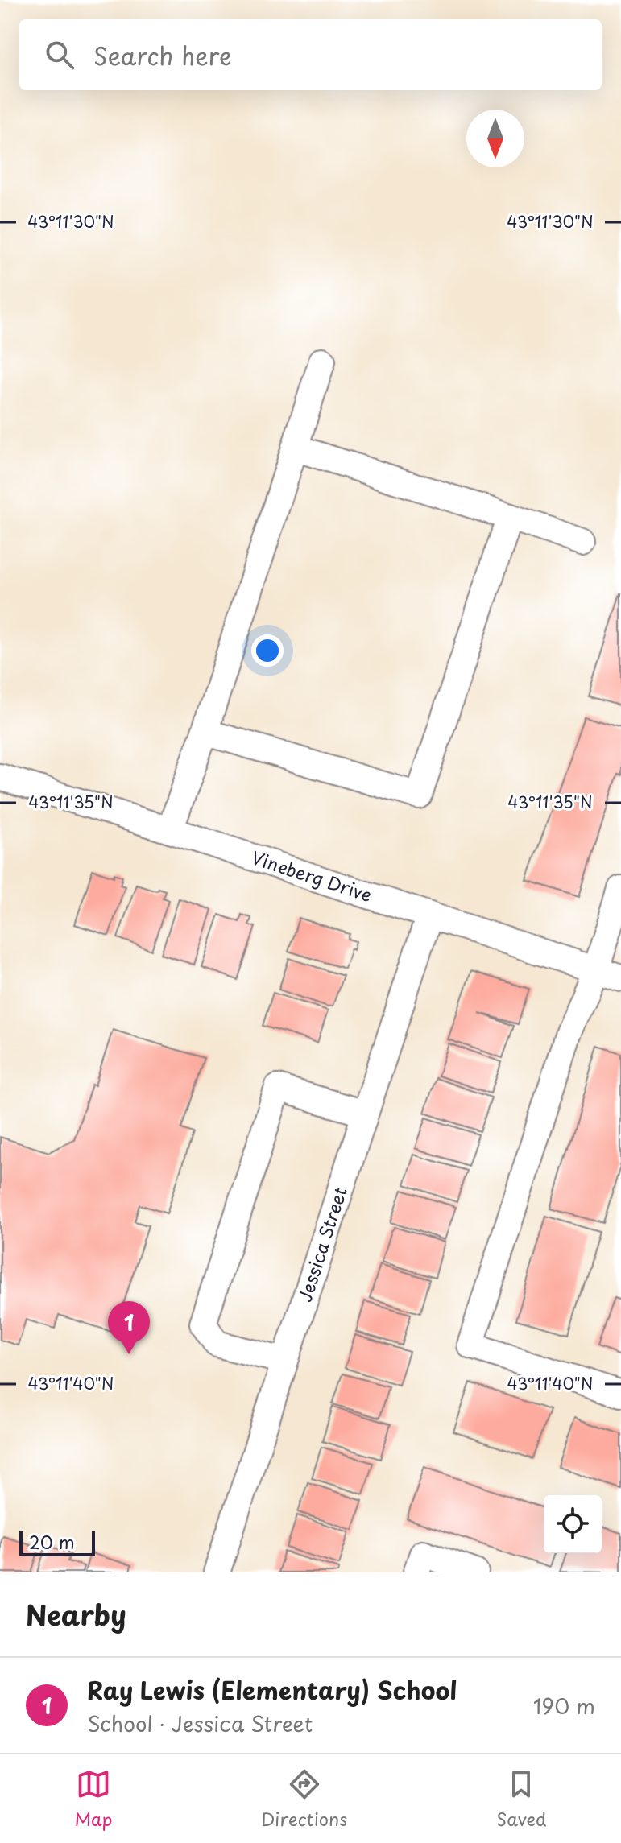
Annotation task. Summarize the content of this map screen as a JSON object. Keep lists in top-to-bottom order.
{
  "streets": {
    "street": ["Vineberg Drive", "Jessica Street"]
  },
  "crossings": [
    ["Vineberg Drive", "Jessica Street"]
  ],
  "scale_bar": "20 m",
  "north": "bottom",
  "page": {
    "search": "Search here",
    "pins": "1",
    "scale": "20 m",
    "heading": "Nearby",
    "list": [
      {
        "mark": "1",
        "name": "Ray Lewis (Elementary) School",
        "note": "School · Jessica Street",
        "value": "190 m"
      }
    ],
    "nav": ["Map", "Directions", "Saved"]
  },
  "coordinates": ["43°11'30\"N", "43°11'35\"N", "43°11'40\"N"]
}
